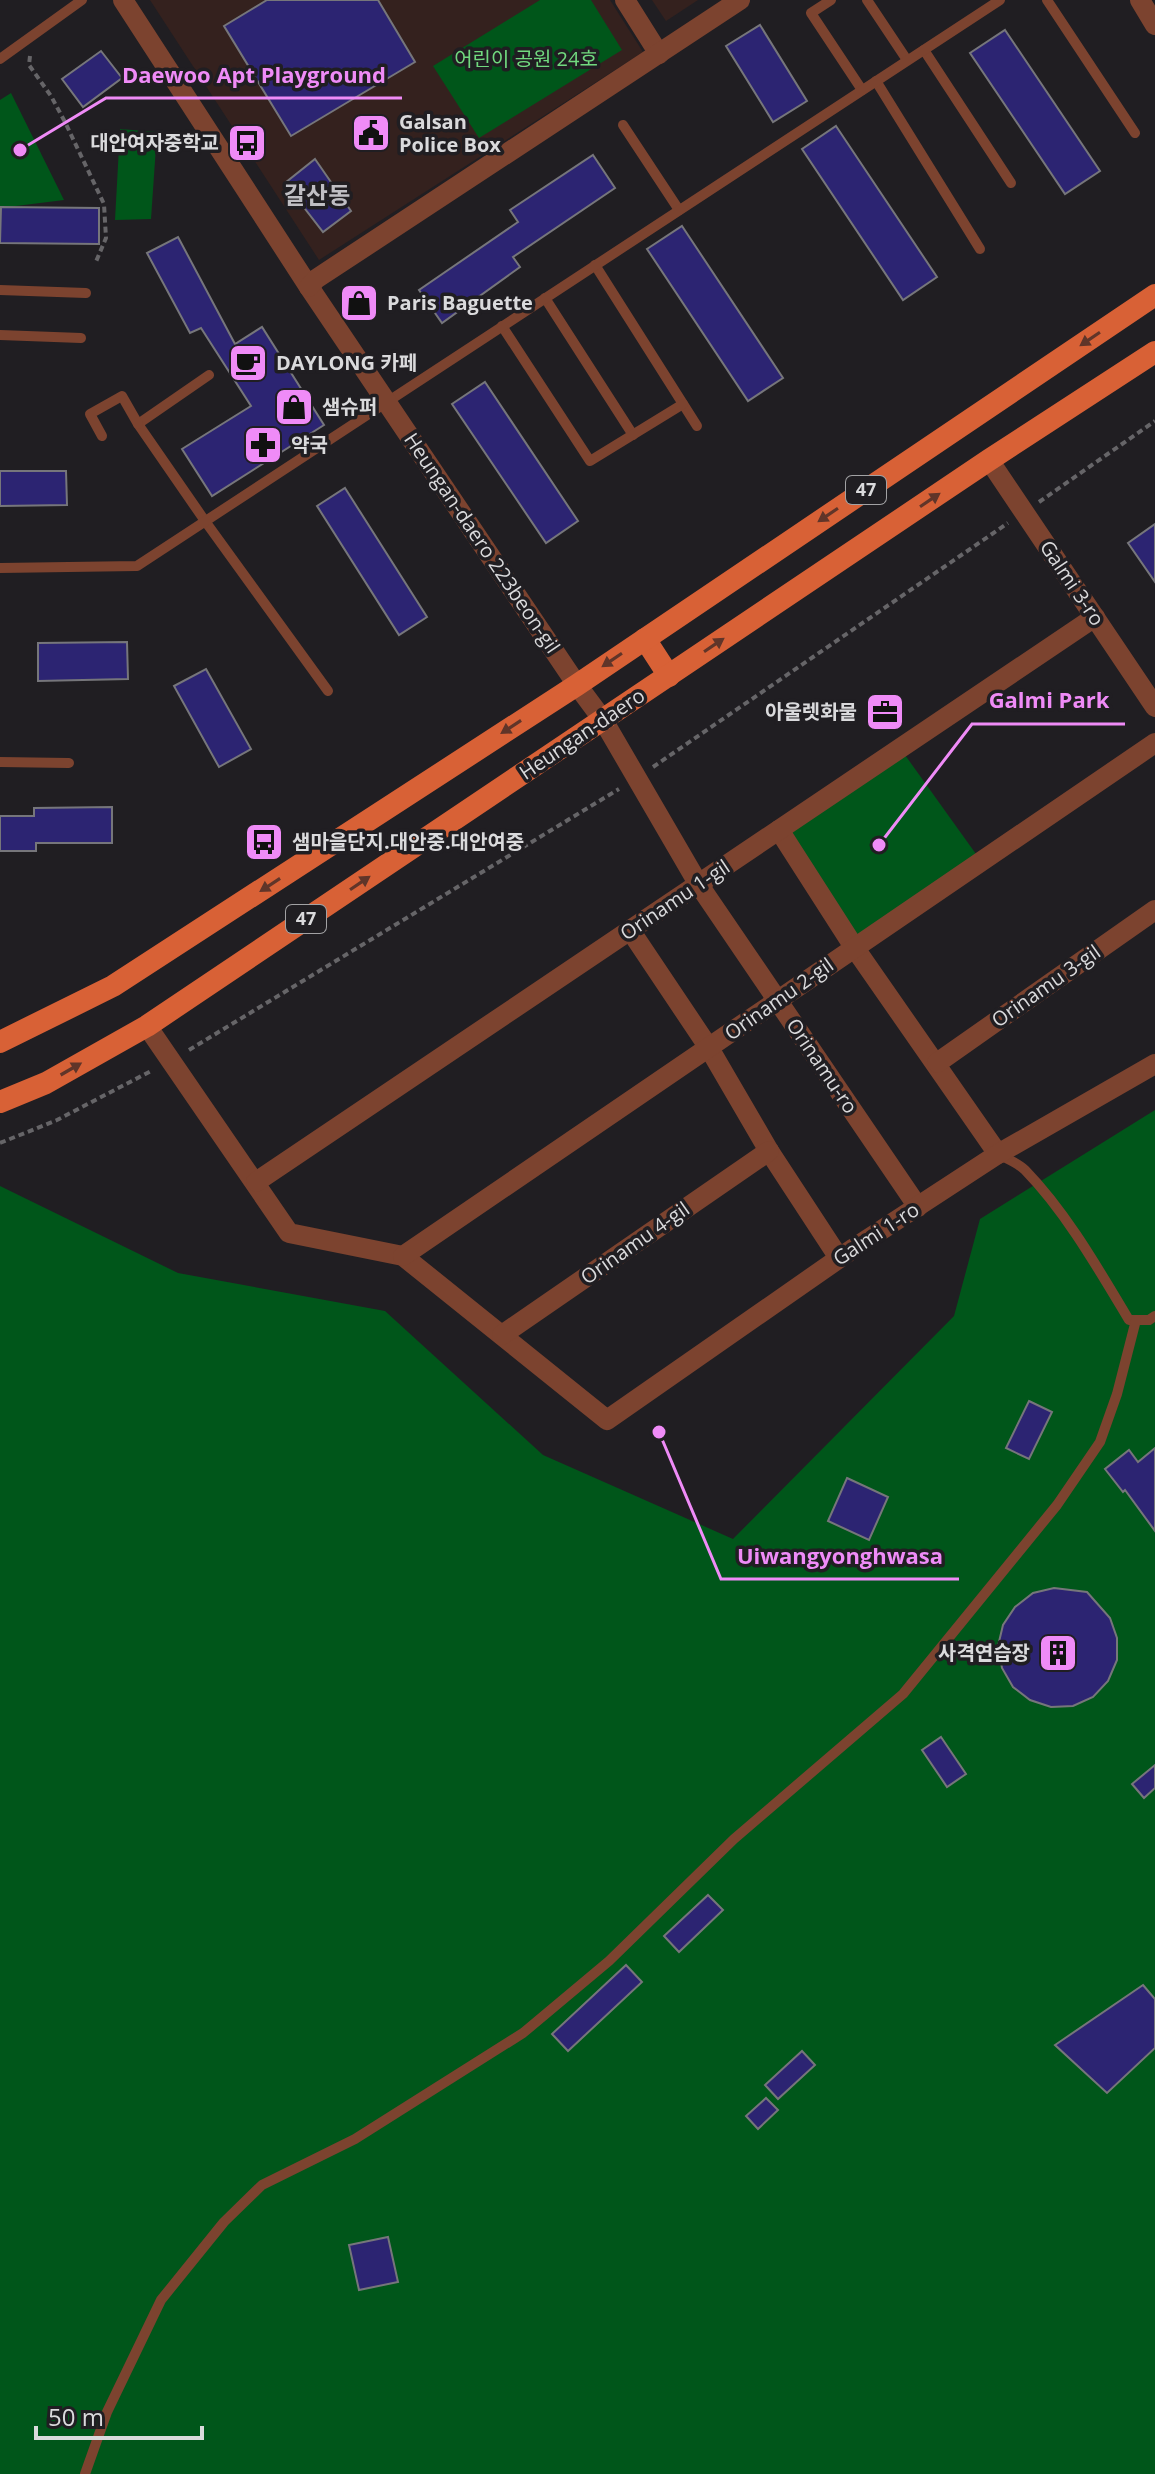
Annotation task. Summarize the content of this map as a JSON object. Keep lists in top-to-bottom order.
{
  "streets": {
    "main road": ["47", "Heungan-daero"],
    "street": [
      "Heungan-daero 223beon-gil",
      "Galmi 3-ro",
      "Orinamu 1-gil",
      "Orinamu 3-gil",
      "Orinamu 2-gil",
      "Orinamu-ro",
      "Galmi 1-ro",
      "Orinamu 4-gil"
    ]
  },
  "crossings": [
    ["47", "Heungan-daero 223beon-gil"],
    ["Heungan-daero 223beon-gil", "Heungan-daero"],
    ["Heungan-daero 223beon-gil", "Orinamu-ro"],
    ["Galmi 3-ro", "Heungan-daero"],
    ["Galmi 3-ro", "Orinamu 1-gil"],
    ["Heungan-daero", "Orinamu-ro"],
    ["Orinamu 1-gil", "Orinamu-ro"],
    ["Orinamu 2-gil", "Orinamu-ro"],
    ["Orinamu-ro", "Galmi 1-ro"],
    ["Galmi 1-ro", "Orinamu 4-gil"]
  ],
  "districts": ["갈산동"],
  "parks": ["어린이 공원 24호"],
  "places": {
    "public building": ["Galsan Police Box"],
    "bus stop": ["대안여자중학교", "샘마을단지.대안중.대안여중"],
    "other": ["Daewoo Apt Playground", "Galmi Park", "Uiwangyonghwasa"],
    "shop": ["Paris Baguette", "샘슈퍼"],
    "cafe": ["DAYLONG 카페"],
    "pharmacy": ["약국"],
    "office": ["아울렛화물"],
    "building": ["사격연습장"]
  },
  "scale_bar": "50 m"
}
